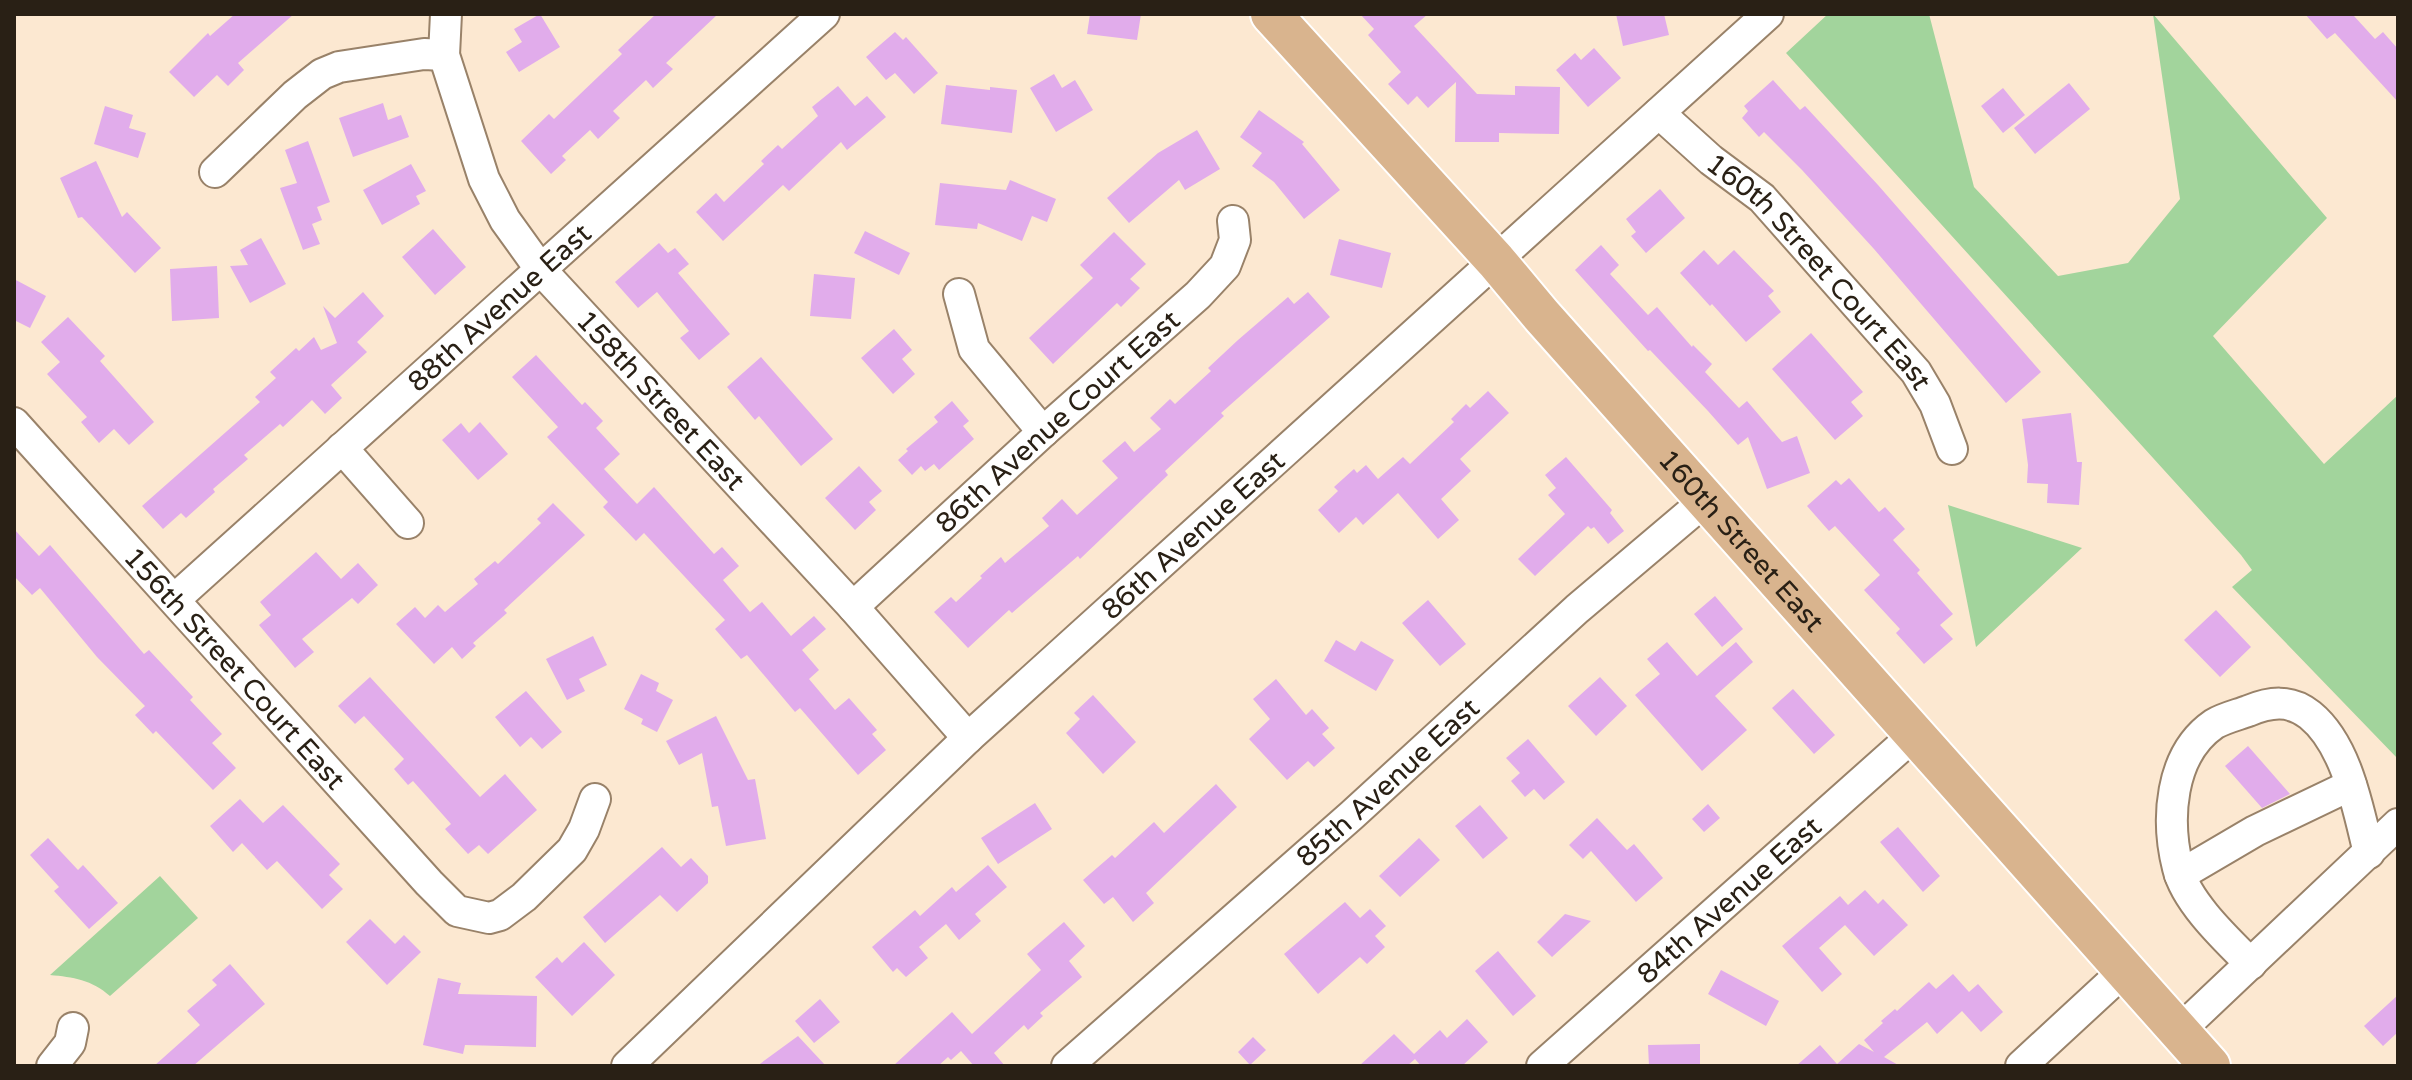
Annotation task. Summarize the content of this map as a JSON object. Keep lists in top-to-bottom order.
{
  "streets": {
    "main road": ["160th Street East"],
    "street": [
      "160th Street Court East",
      "88th Avenue East",
      "158th Street East",
      "86th Avenue Court East",
      "86th Avenue East",
      "156th Street Court East",
      "85th Avenue East",
      "84th Avenue East"
    ]
  },
  "crossings": [
    ["160th Street Court East", "86th Avenue East"],
    ["88th Avenue East", "158th Street East"],
    ["88th Avenue East", "156th Street Court East"],
    ["158th Street East", "86th Avenue Court East"],
    ["158th Street East", "86th Avenue East"],
    ["86th Avenue East", "160th Street East"],
    ["160th Street East", "85th Avenue East"],
    ["160th Street East", "84th Avenue East"]
  ]
}
